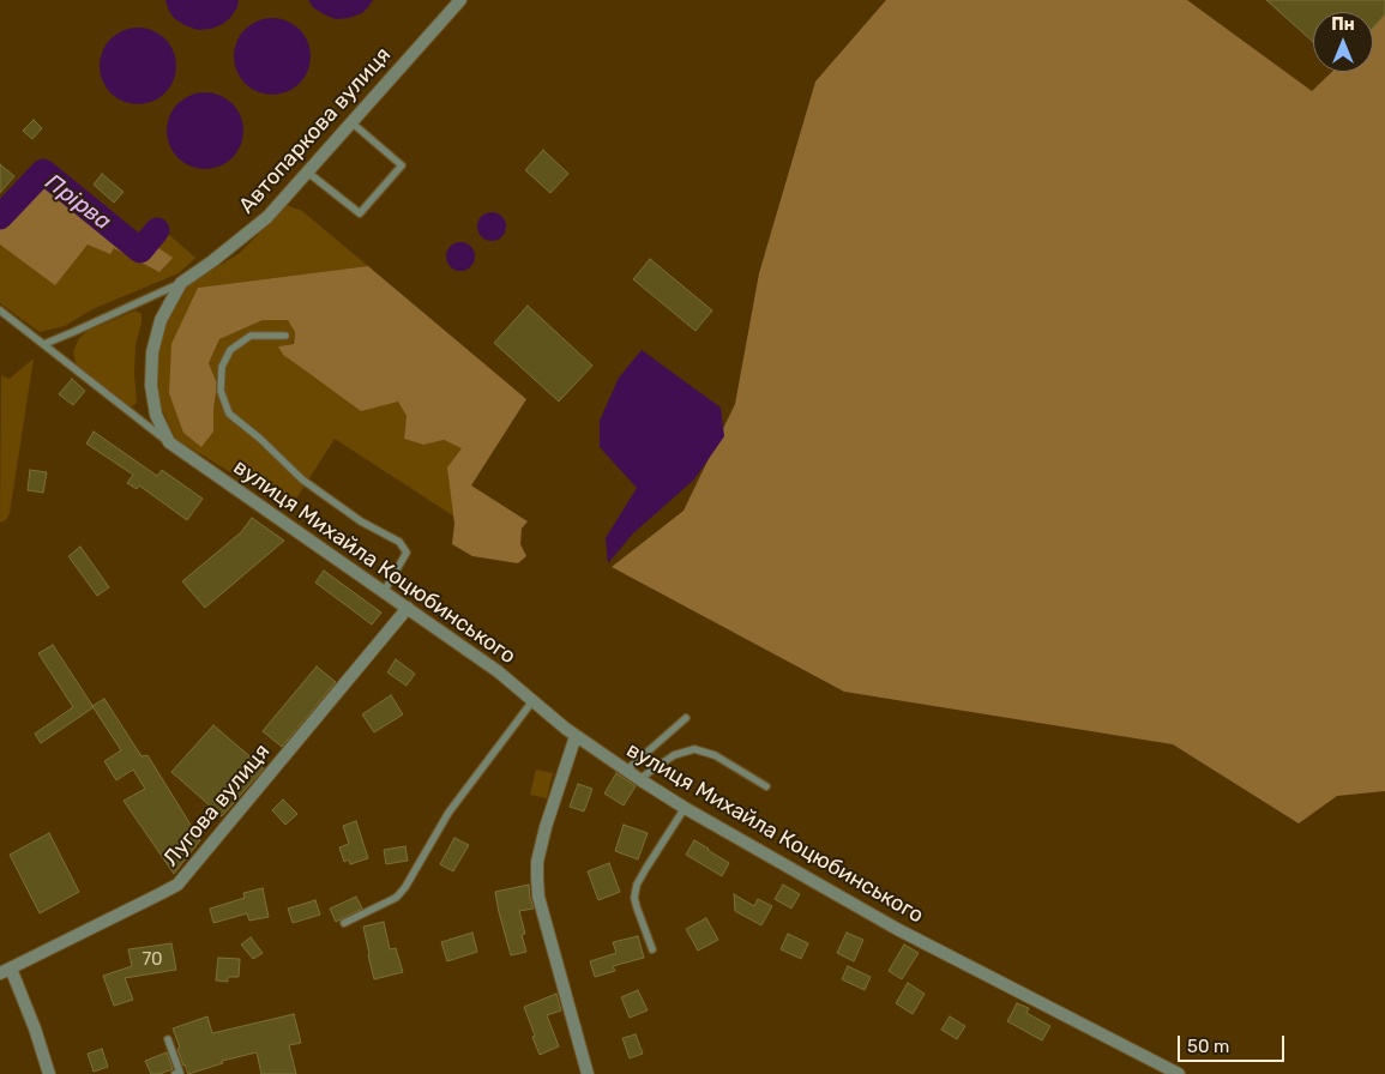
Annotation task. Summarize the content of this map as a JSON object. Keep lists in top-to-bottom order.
{
  "streets": {
    "street": ["Автопаркова вулиця", "вулиця Михайла Коцюбинського", "Лугова вулиця"]
  },
  "crossings": [
    ["Автопаркова вулиця", "вулиця Михайла Коцюбинського"],
    ["вулиця Михайла Коцюбинського", "Лугова вулиця"]
  ],
  "water": ["Прірва"],
  "house_numbers": ["70"],
  "scale_bar": "50 m",
  "north": "top"
}
